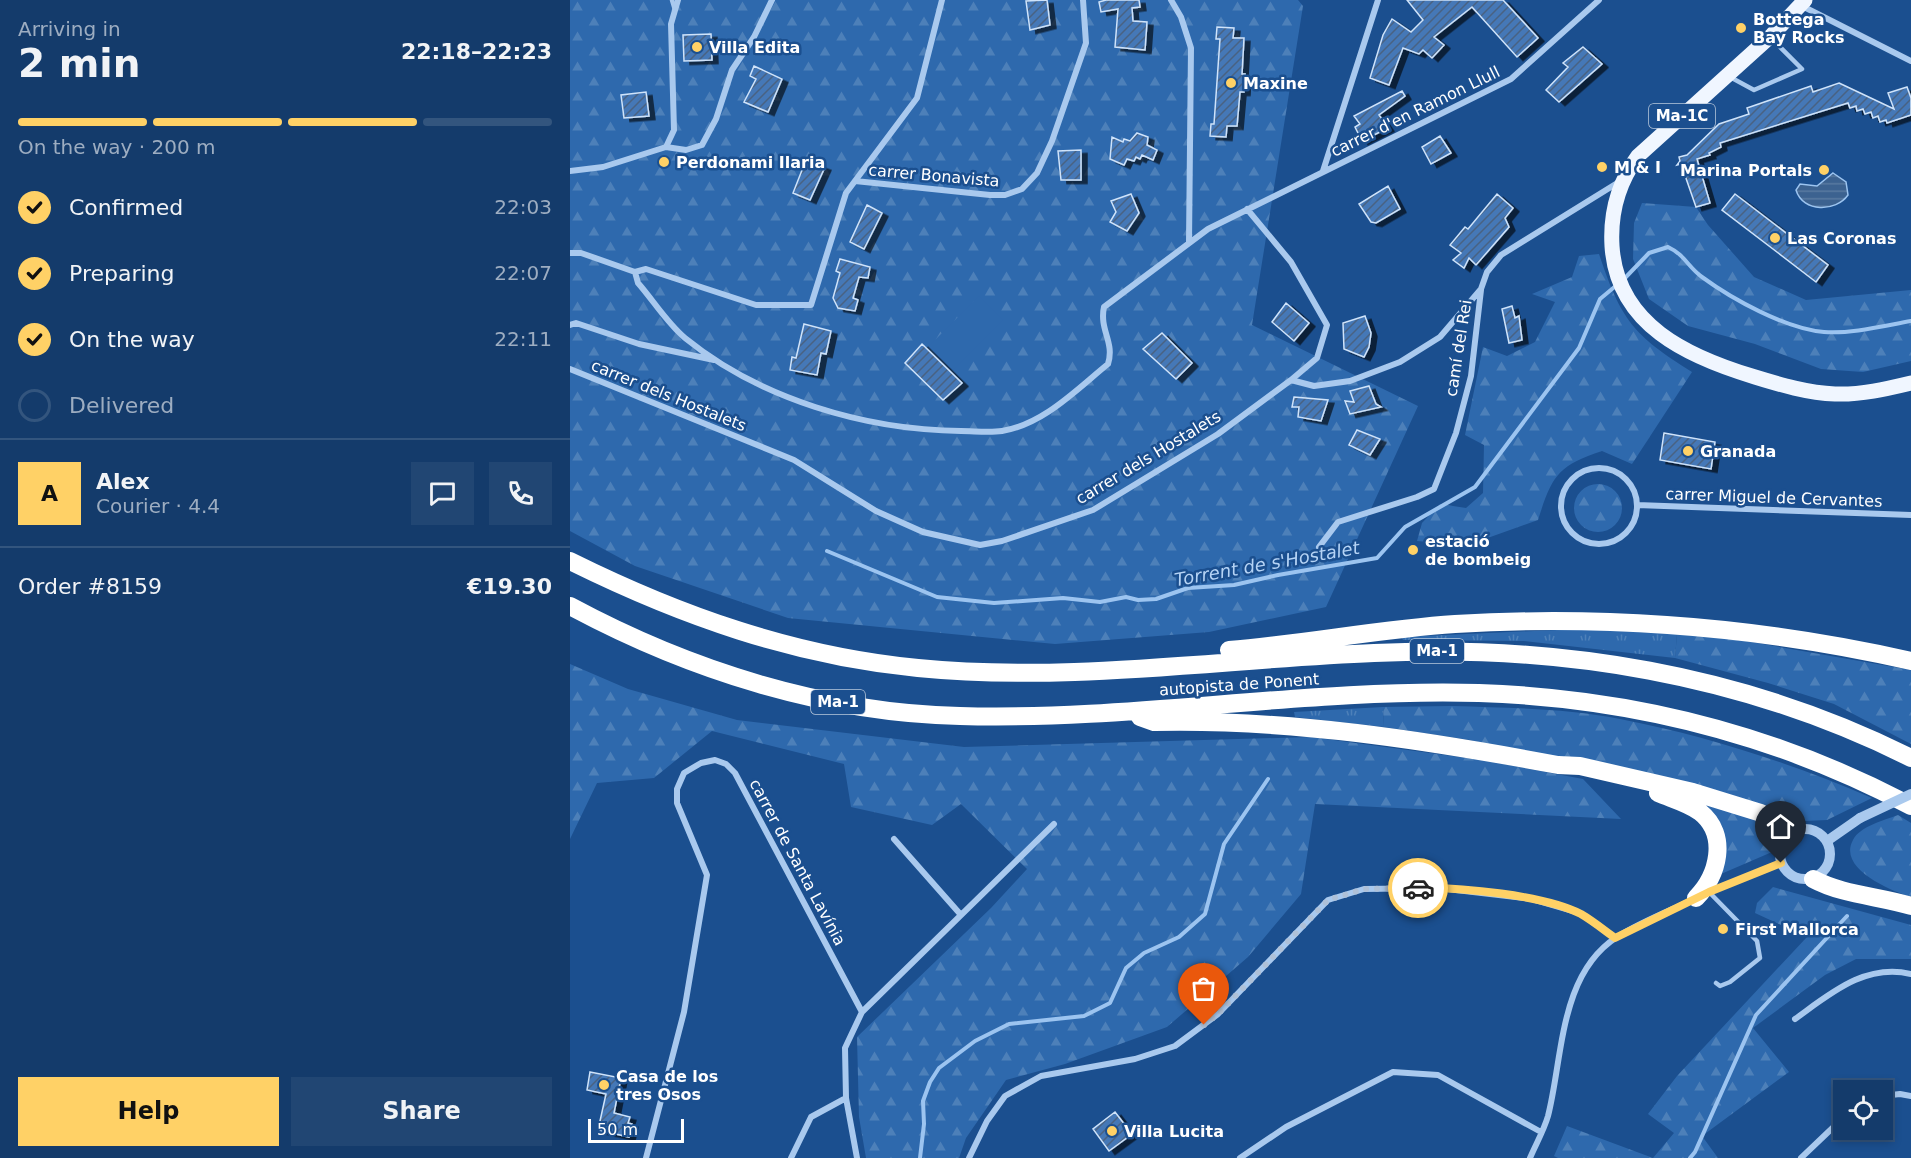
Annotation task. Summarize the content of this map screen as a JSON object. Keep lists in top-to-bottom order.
{
  "streets": {
    "highway": ["Ma-1", "autopista de Ponent"],
    "main road": ["Ma-1C"],
    "street": [
      "carrer d'en Ramon Llull",
      "carrer Bonavista",
      "camí del Rei",
      "carrer dels Hostalets",
      "carrer Miguel de Cervantes",
      "carrer de Santa Lavínia"
    ]
  },
  "crossings": [
    ["carrer d'en Ramon Llull", "carrer dels Hostalets"]
  ],
  "water": ["Torrent de s'Hostalet"],
  "places": [
    "Bottega Bay Rocks",
    "Villa Edita",
    "Maxine",
    "Perdonami Ilaria",
    "M & I",
    "Marina Portals",
    "Las Coronas",
    "Granada",
    "estació de bombeig",
    "First Mallorca",
    "Casa de los tres Osos",
    "Villa Lucita"
  ],
  "scale_bar": "50 m",
  "page": {
    "heading": ["2 min", "Arriving in", "22:18–22:23"],
    "panel": [
      "Alex",
      "Courier · 4.4",
      "Order #8159",
      "€19.30"
    ],
    "bar": "On the way · 200 m",
    "list": [
      ["Confirmed", "22:03"],
      ["Preparing", "22:07"],
      ["On the way", "22:11"],
      "Delivered"
    ],
    "round": "A",
    "buttons": ["Help", "Share"],
    "scale": "50 m"
  }
}
